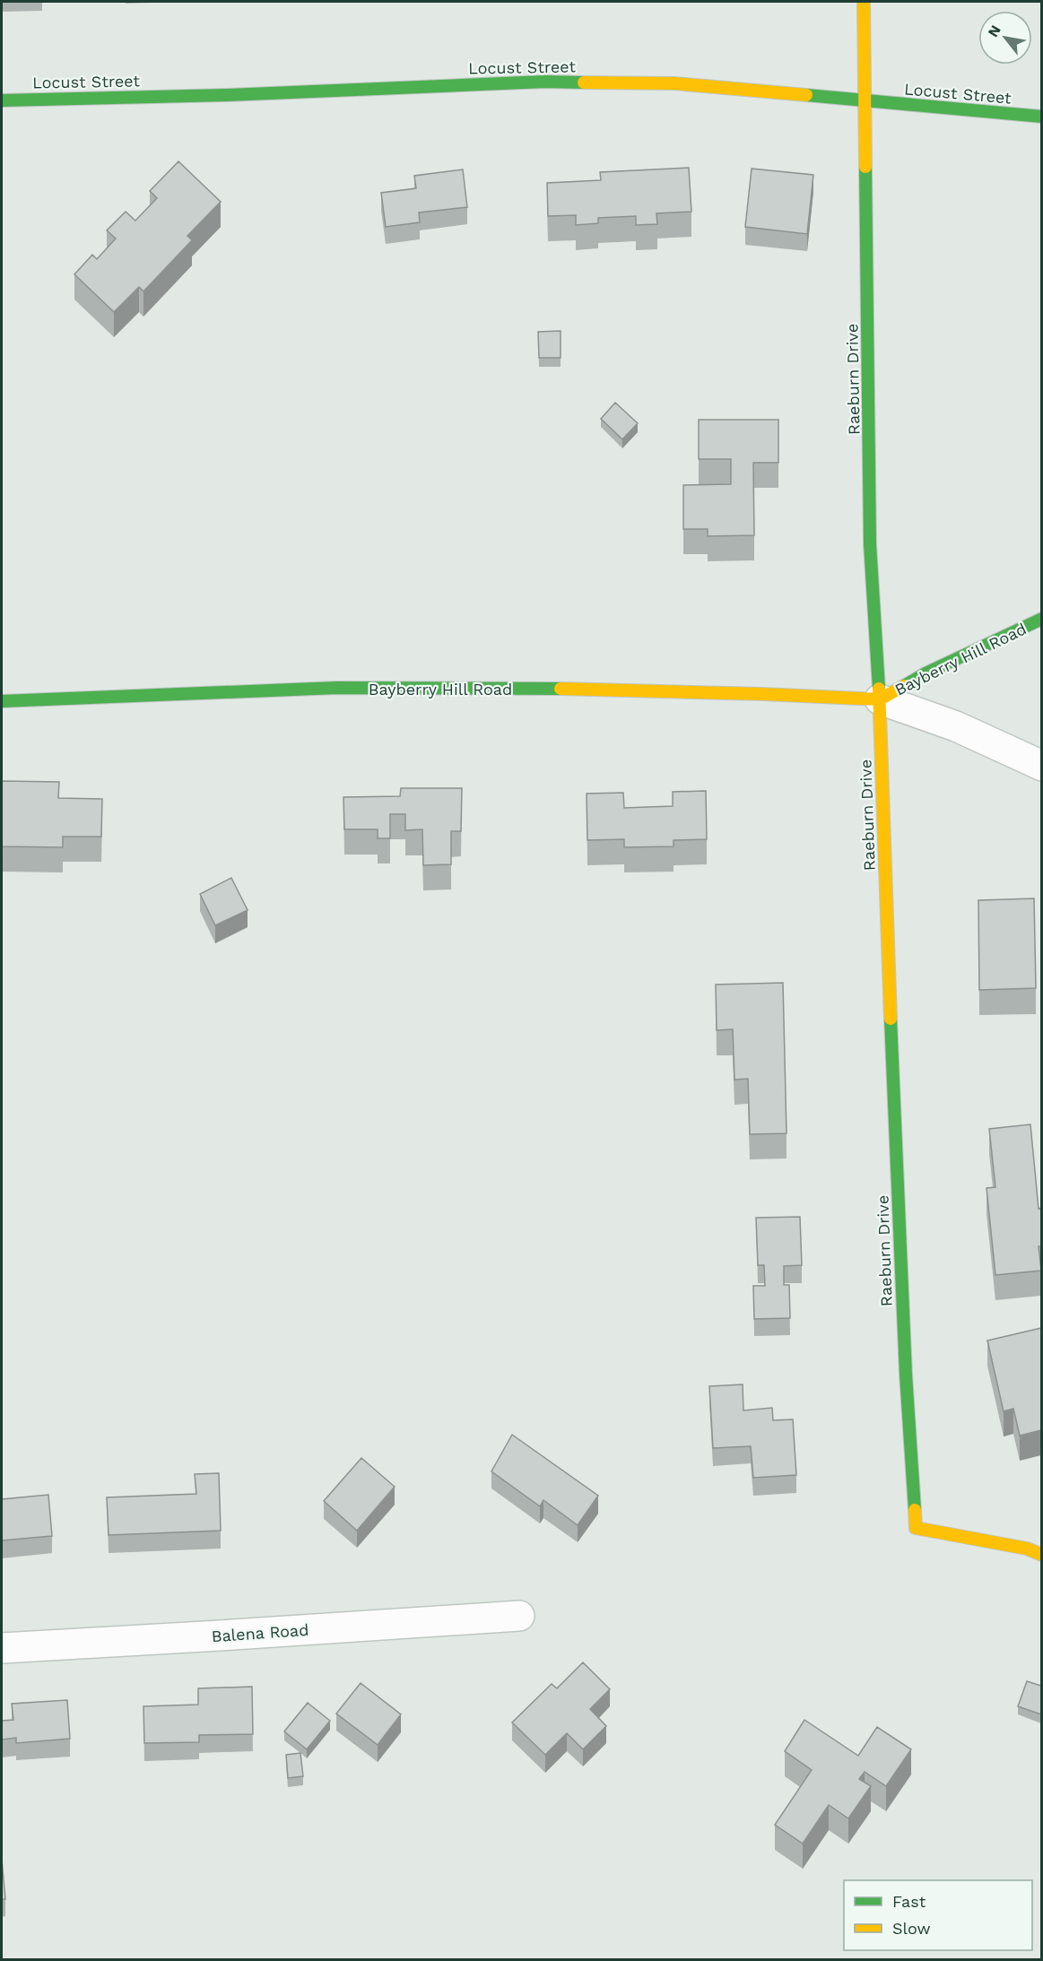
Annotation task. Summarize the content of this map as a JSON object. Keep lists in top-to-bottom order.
{
  "streets": {
    "street": [
      "Locust Street",
      "Raeburn Drive",
      "Bayberry Hill Road",
      "Balena Road"
    ]
  },
  "crossings": [
    ["Locust Street", "Raeburn Drive"],
    ["Raeburn Drive", "Bayberry Hill Road"]
  ],
  "legend": ["Fast", "Slow"],
  "north": "top left"
}
